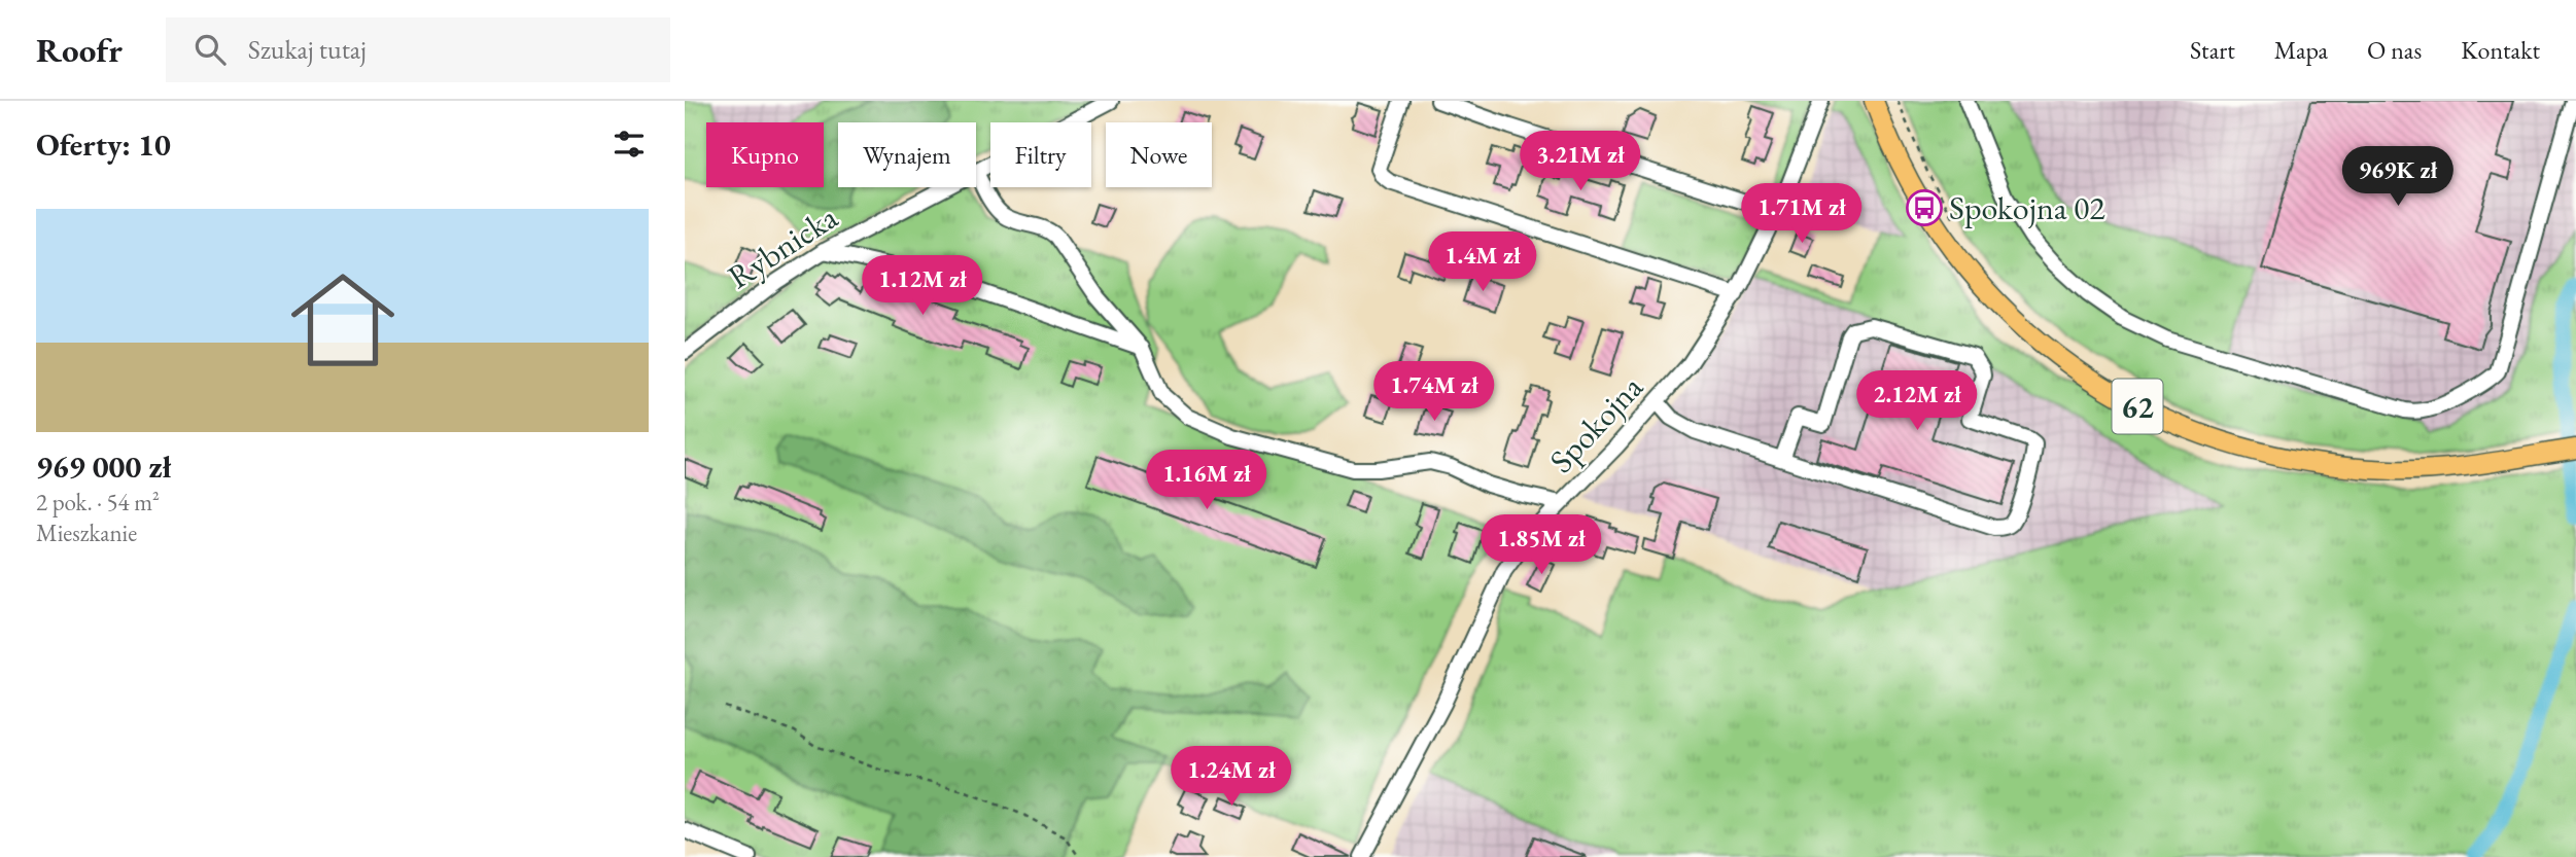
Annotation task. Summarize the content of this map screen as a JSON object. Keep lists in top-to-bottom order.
{
  "streets": {
    "main road": ["62"],
    "street": ["Rybnicka", "Spokojna"]
  },
  "places": {
    "bus stop": ["Spokojna 02"]
  },
  "page": {
    "header": "Roofr",
    "search": "Szukaj tutaj",
    "nav": [
      "Start",
      "Mapa",
      "O nas",
      "Kontakt"
    ],
    "heading": "Oferty: 10",
    "chip": [
      "Kupno",
      "Wynajem",
      "Filtry",
      "Nowe"
    ],
    "price": [
      "3.21M zł",
      "969K zł",
      "1.71M zł",
      "1.4M zł",
      "1.12M zł",
      "1.74M zł",
      "2.12M zł",
      "1.16M zł",
      "1.85M zł",
      "1.24M zł"
    ],
    "list": [
      {
        "name": "969 000 zł",
        "note": "2 pok. · 54 m² · Mieszkanie"
      }
    ]
  }
}
